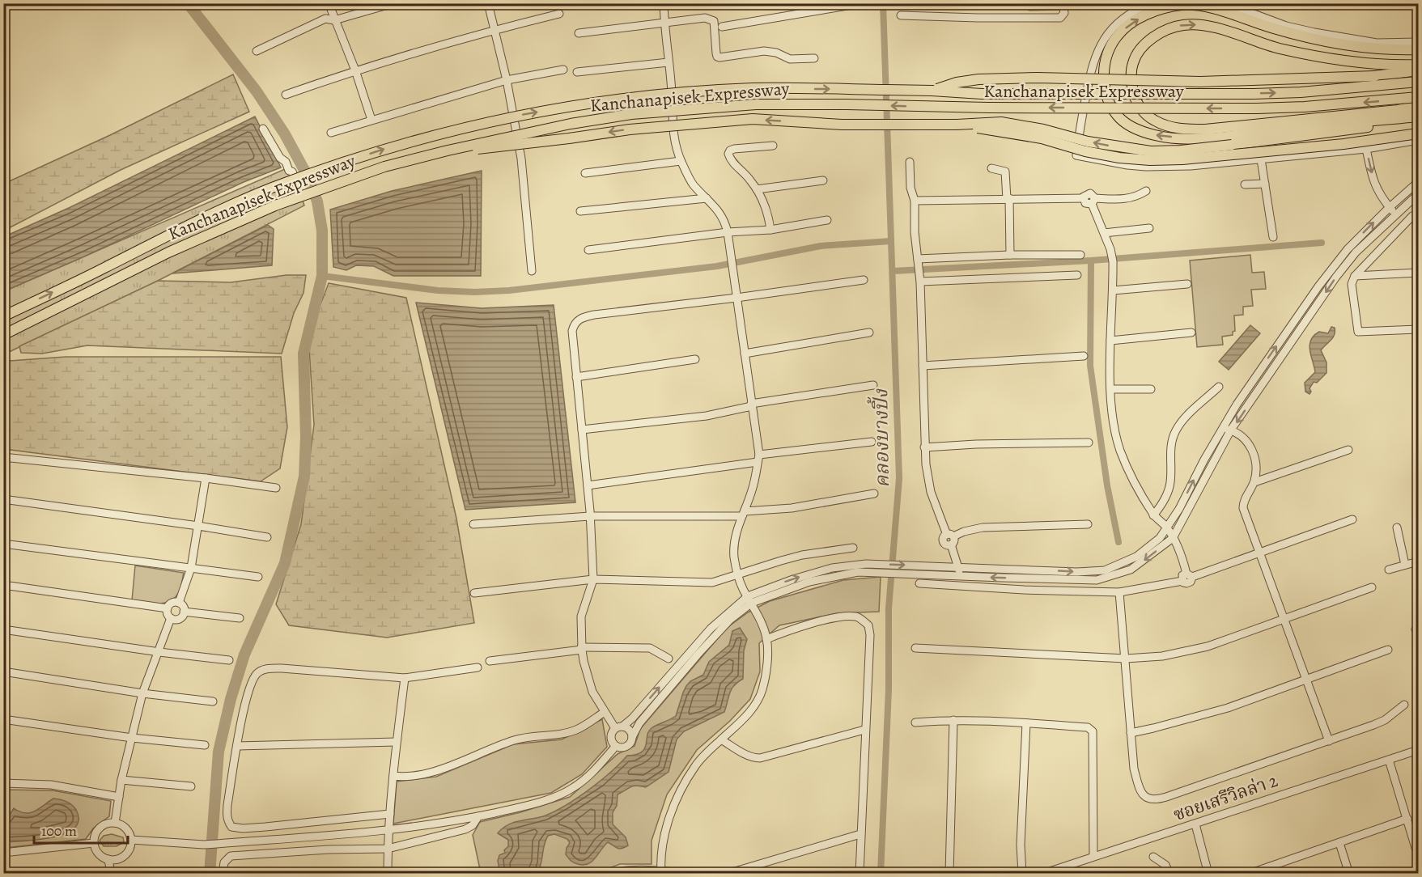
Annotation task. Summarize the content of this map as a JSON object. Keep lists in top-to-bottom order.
{
  "streets": {
    "highway": ["Kanchanapisek Expressway"],
    "street": ["ซอยเสรีวิลล่า 2"]
  },
  "water": ["คลองบางปิ้ง"],
  "scale_bar": "100 m"
}
